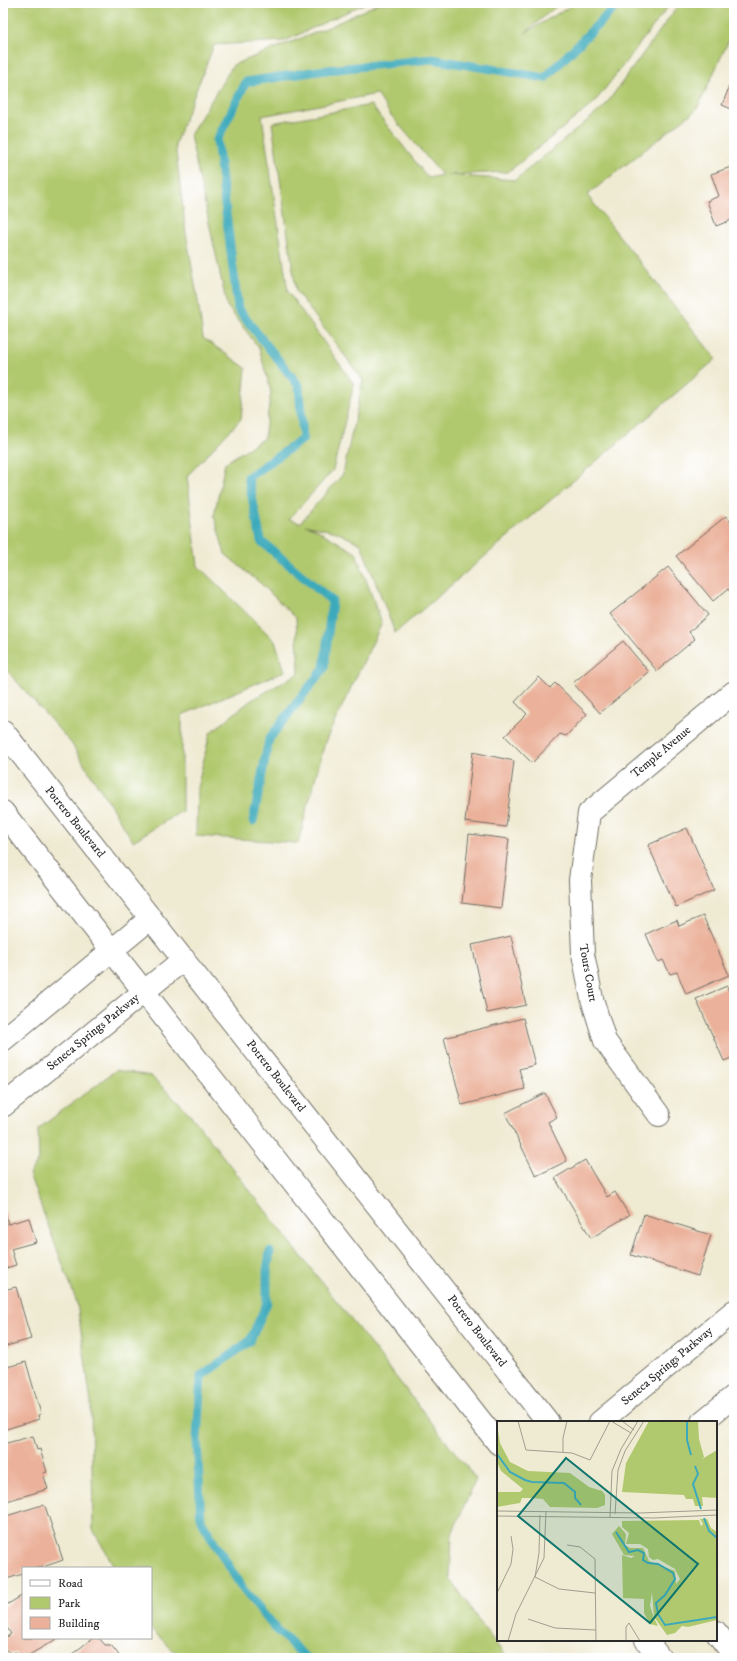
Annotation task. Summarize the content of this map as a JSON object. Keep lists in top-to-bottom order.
{
  "streets": {
    "street": [
      "Temple Avenue",
      "Potrero Boulevard",
      "Tours Court",
      "Seneca Springs Parkway"
    ]
  },
  "crossings": [
    ["Temple Avenue", "Tours Court"],
    ["Potrero Boulevard", "Seneca Springs Parkway"]
  ],
  "legend": ["Road", "Park", "Building"]
}
